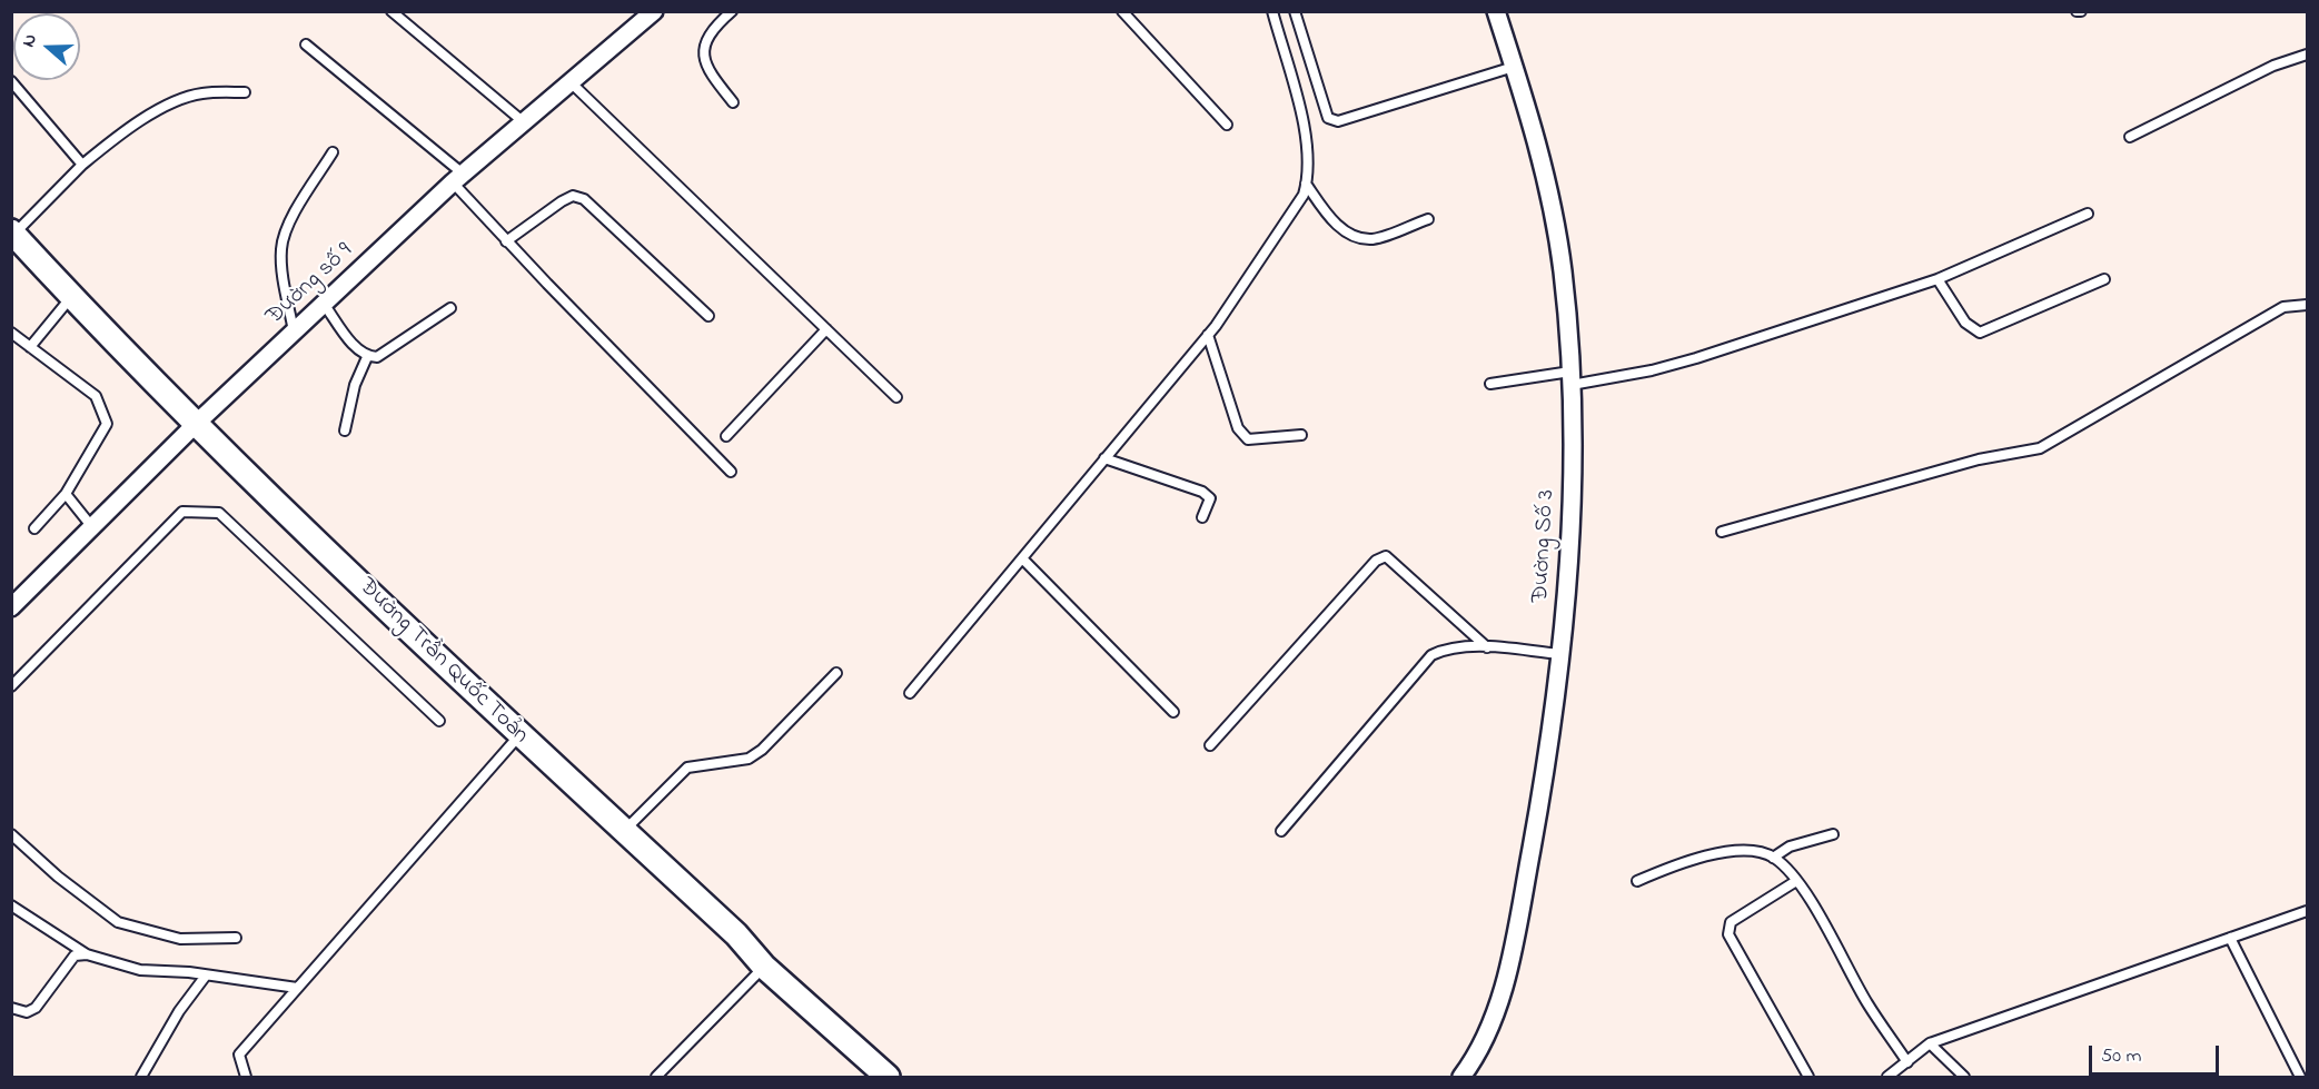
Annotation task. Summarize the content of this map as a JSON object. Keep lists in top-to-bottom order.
{
  "streets": {
    "main road": ["Đường Trần Quốc Toản"],
    "street": ["Đường số 9", "Đường Số 3"]
  },
  "crossings": [
    ["Đường số 9", "Đường Trần Quốc Toản"]
  ],
  "scale_bar": "50 m",
  "north": "left"
}
